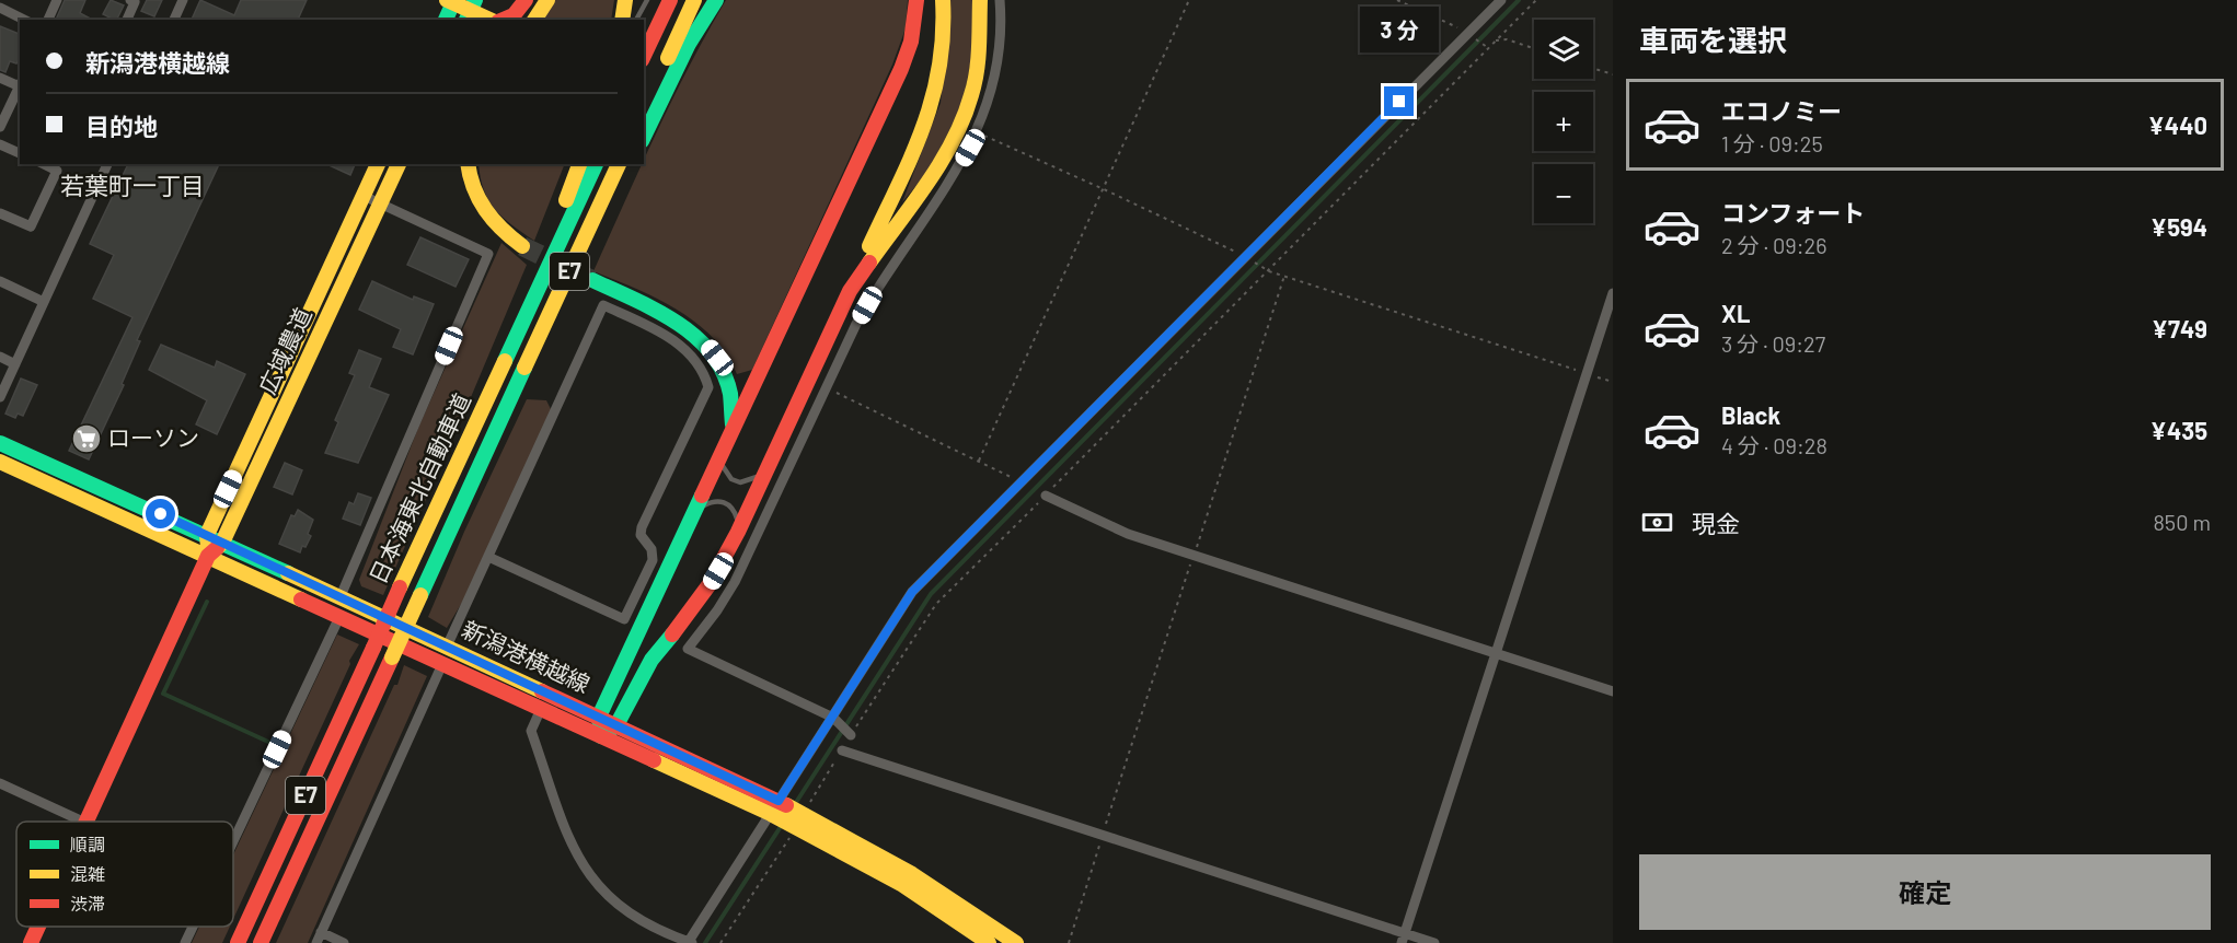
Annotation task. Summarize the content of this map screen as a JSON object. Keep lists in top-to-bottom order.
{
  "streets": {
    "main road": [
      "E7",
      "広域農道",
      "日本海東北自動車道",
      "新潟港横越線"
    ]
  },
  "crossings": [
    ["広域農道", "新潟港横越線"]
  ],
  "districts": ["若葉町一丁目"],
  "places": {
    "supermarket": ["ローソン"]
  },
  "legend": ["順調", "混雑", "渋滞"],
  "page": {
    "heading": "車両を選択",
    "bubble": "3 分",
    "map_buttons": ["+", "−"],
    "banner": ["新潟港横越線", "目的地"],
    "list": [
      {
        "name": "エコノミー",
        "note": "1 分 · 09:25",
        "value": "¥440"
      },
      {
        "name": "コンフォート",
        "note": "2 分 · 09:26",
        "value": "¥594"
      },
      {
        "name": "XL",
        "note": "3 分 · 09:27",
        "value": "¥749"
      },
      {
        "name": "Black",
        "note": "4 分 · 09:28",
        "value": "¥435"
      }
    ],
    "pay": ["現金", "850 m"],
    "buttons": "確定"
  }
}
